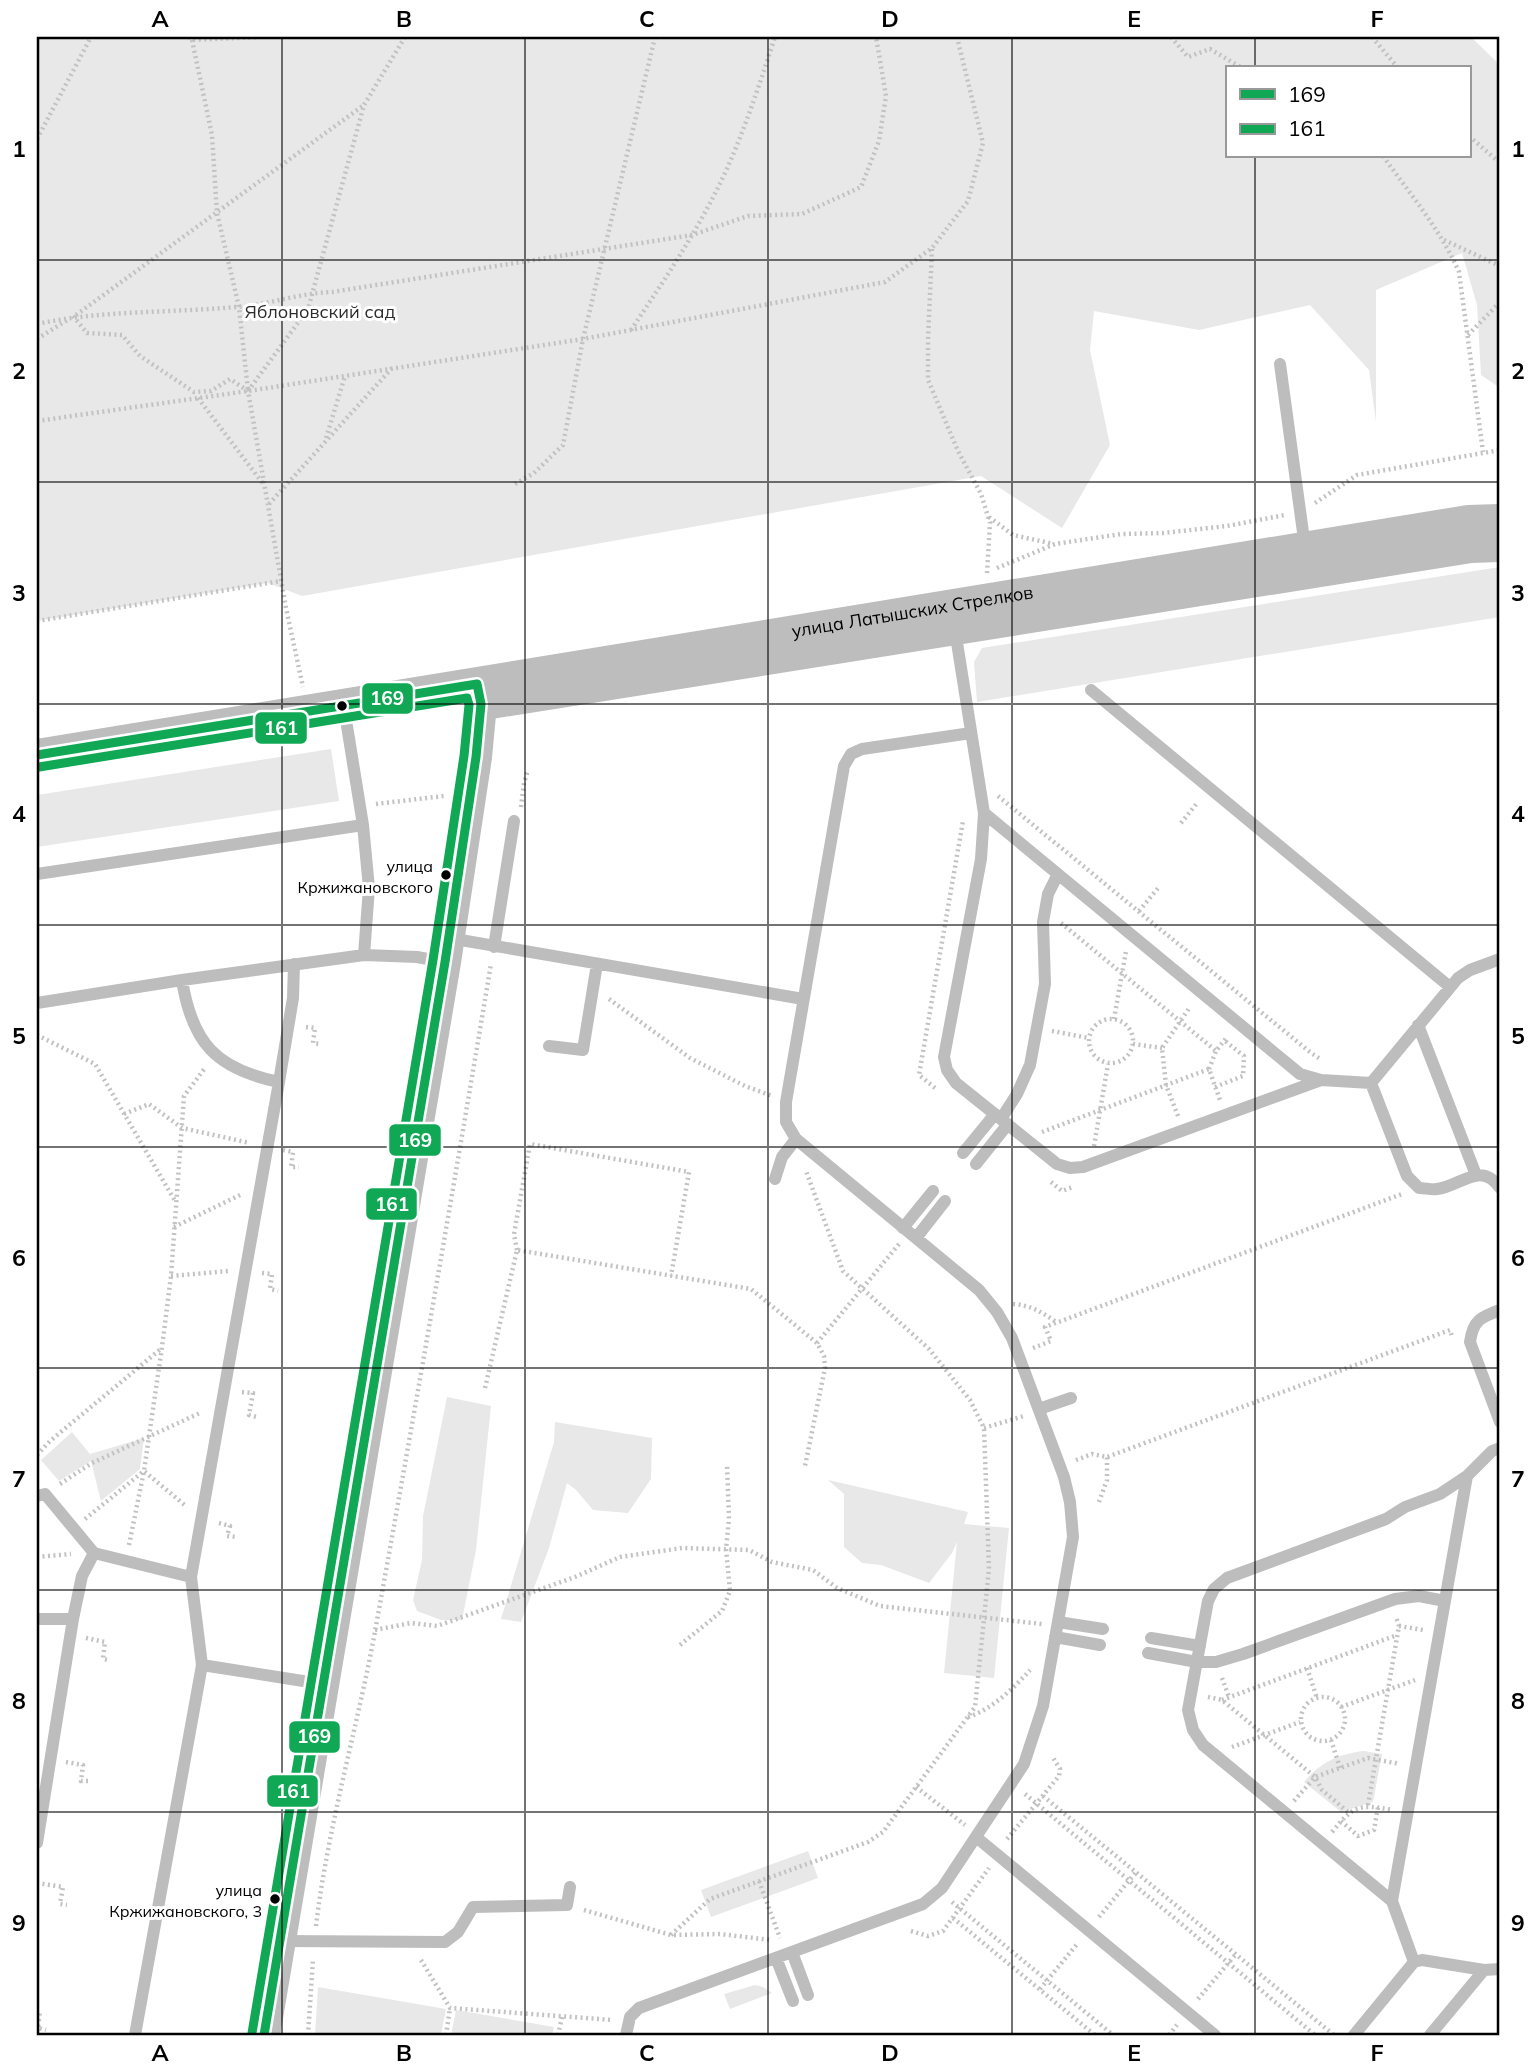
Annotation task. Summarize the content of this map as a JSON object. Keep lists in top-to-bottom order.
{
  "streets": {
    "street": ["улица Латышских Стрелков"]
  },
  "parks": ["Яблоновский сад"],
  "places": ["улица Кржижановского", "улица Кржижановского, 3"],
  "lines": ["transit line 169", "transit line 161"],
  "legend": ["169", "161"],
  "grid": {
    "columns": [
      "A",
      "B",
      "C",
      "D",
      "E",
      "F"
    ],
    "rows": [
      "1",
      "2",
      "3",
      "4",
      "5",
      "6",
      "7",
      "8",
      "9"
    ]
  }
}
